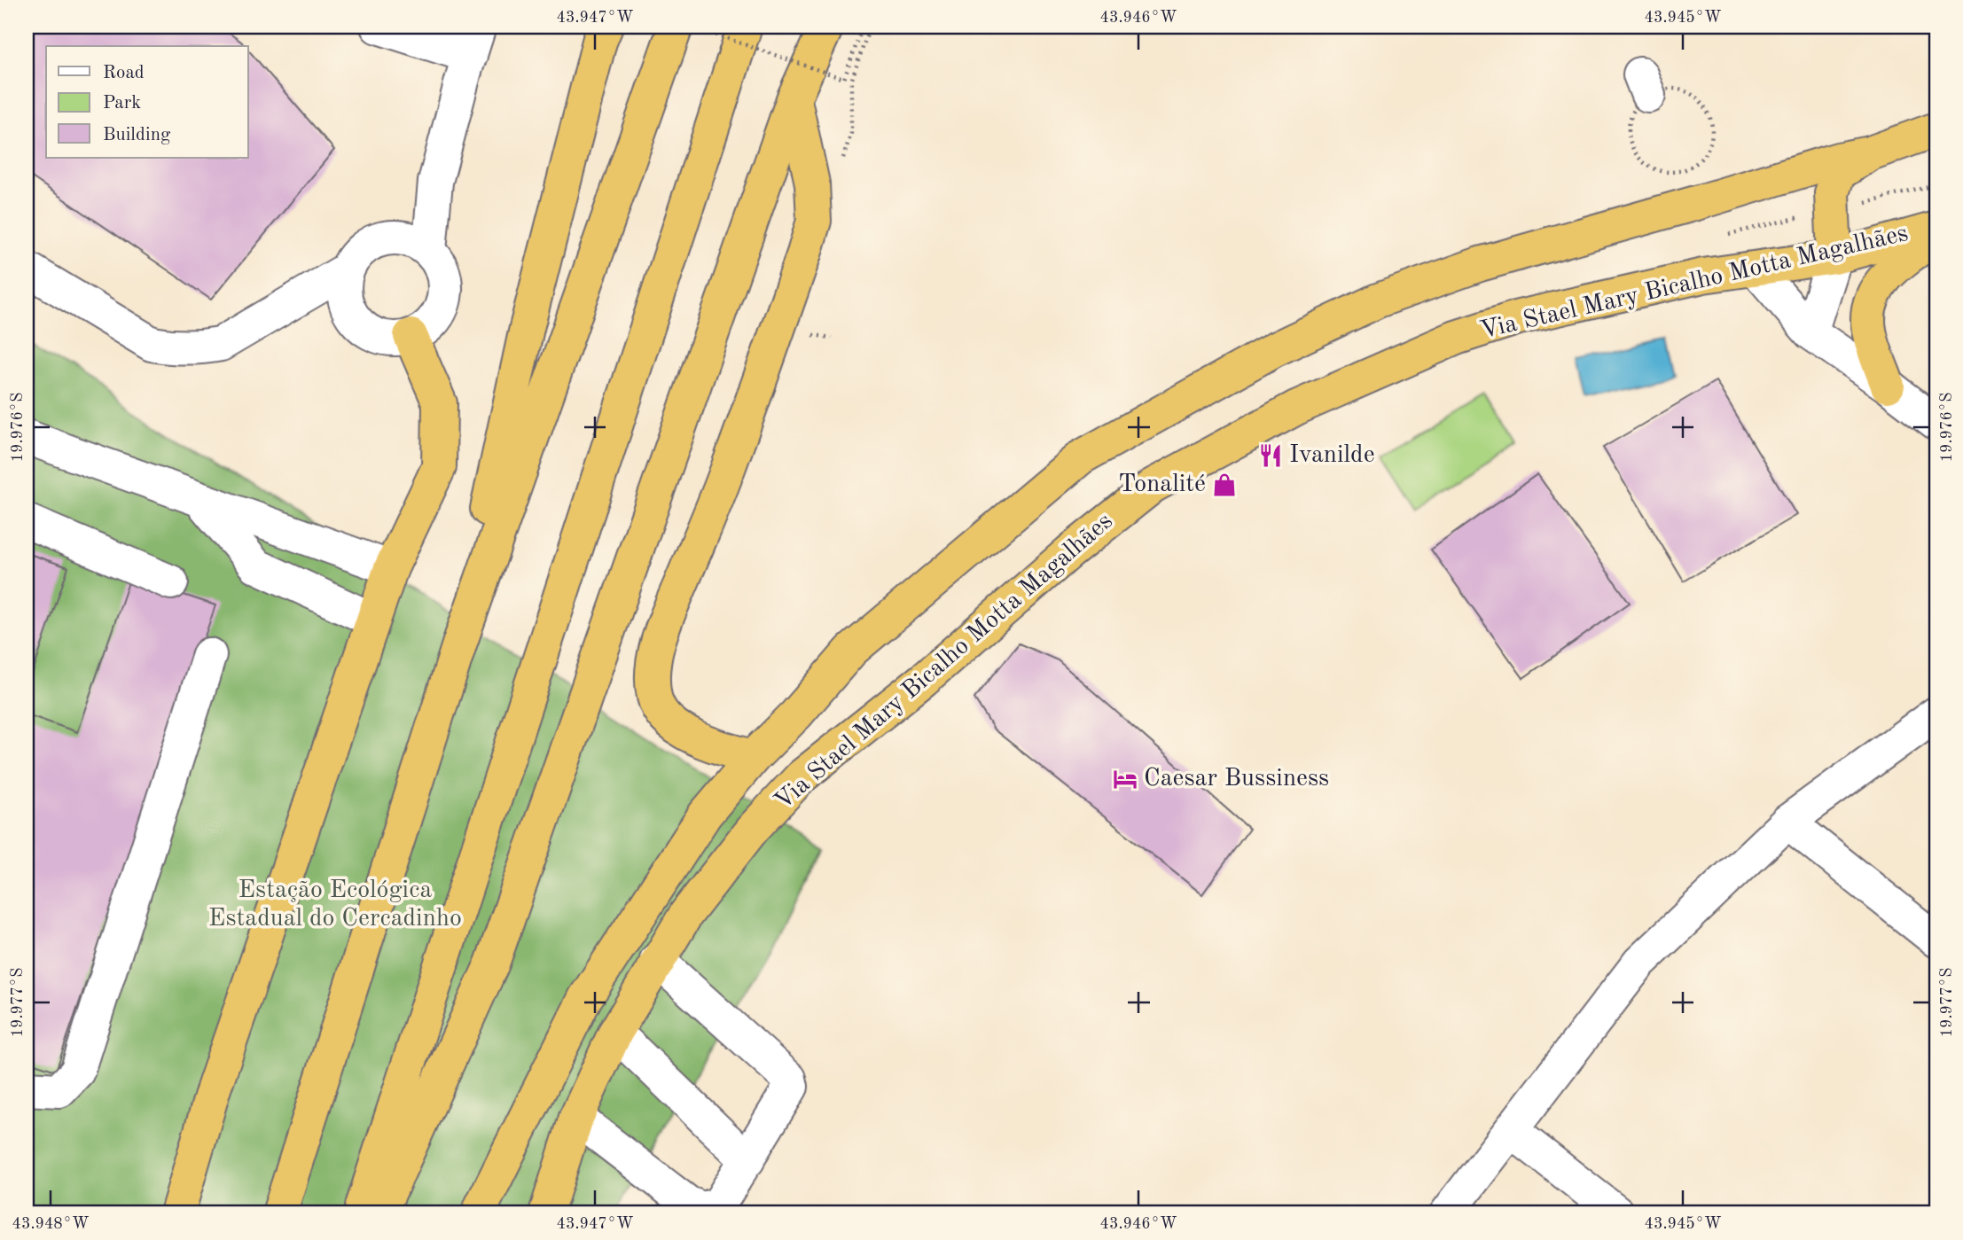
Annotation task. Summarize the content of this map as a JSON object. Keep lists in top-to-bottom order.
{
  "streets": {
    "highway": ["Via Stael Mary Bicalho Motta Magalhães"]
  },
  "parks": ["Estação Ecológica Estadual do Cercadinho"],
  "places": {
    "restaurant": ["Ivanilde"],
    "shop": ["Tonalité"],
    "hotel": ["Caesar Bussiness"]
  },
  "legend": ["Road", "Park", "Building"],
  "coordinates": [
    "43.947°W",
    "43.946°W",
    "43.945°W",
    "19.976°S",
    "19.977°S",
    "43.948°W"
  ]
}
